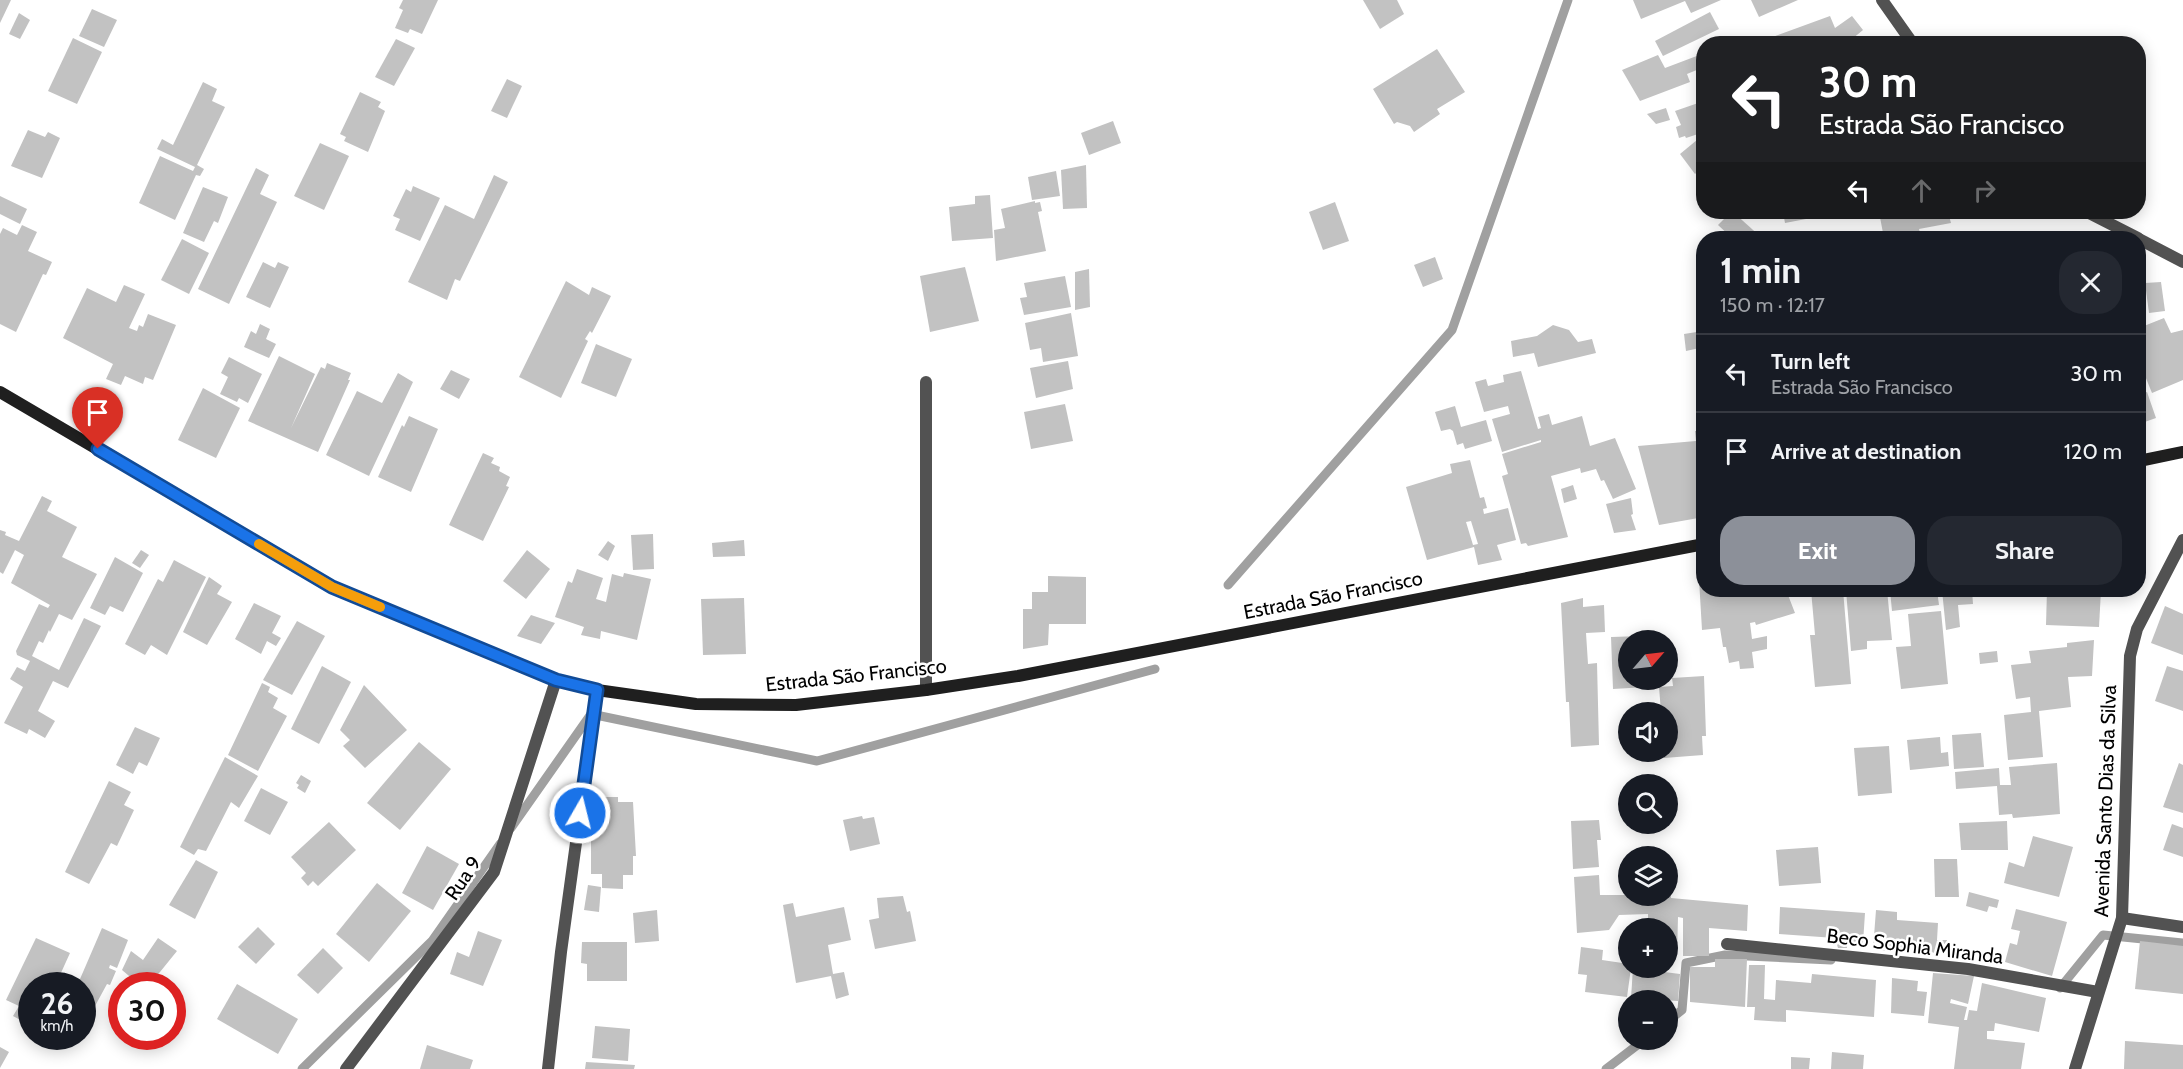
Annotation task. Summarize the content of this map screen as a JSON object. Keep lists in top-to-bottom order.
{
  "streets": {
    "main road": ["Estrada São Francisco"],
    "street": ["Avenida Santo Dias da Silva", "Rua 9", "Beco Sophia Miranda"]
  },
  "crossings": [
    ["Estrada São Francisco", "Rua 9"],
    ["Avenida Santo Dias da Silva", "Beco Sophia Miranda"]
  ],
  "north": "top right",
  "page": {
    "turn": ["30 m", "Estrada São Francisco"],
    "heading": ["1 min", "150 m · 12:17"],
    "list": [
      {
        "name": "Turn left",
        "note": "Estrada São Francisco",
        "value": "30 m"
      },
      {
        "name": "Arrive at destination",
        "value": "120 m"
      }
    ],
    "buttons": ["Exit", "Share"],
    "map_buttons": ["+", "−"],
    "speed": "26 km/h",
    "limit": "30"
  }
}
